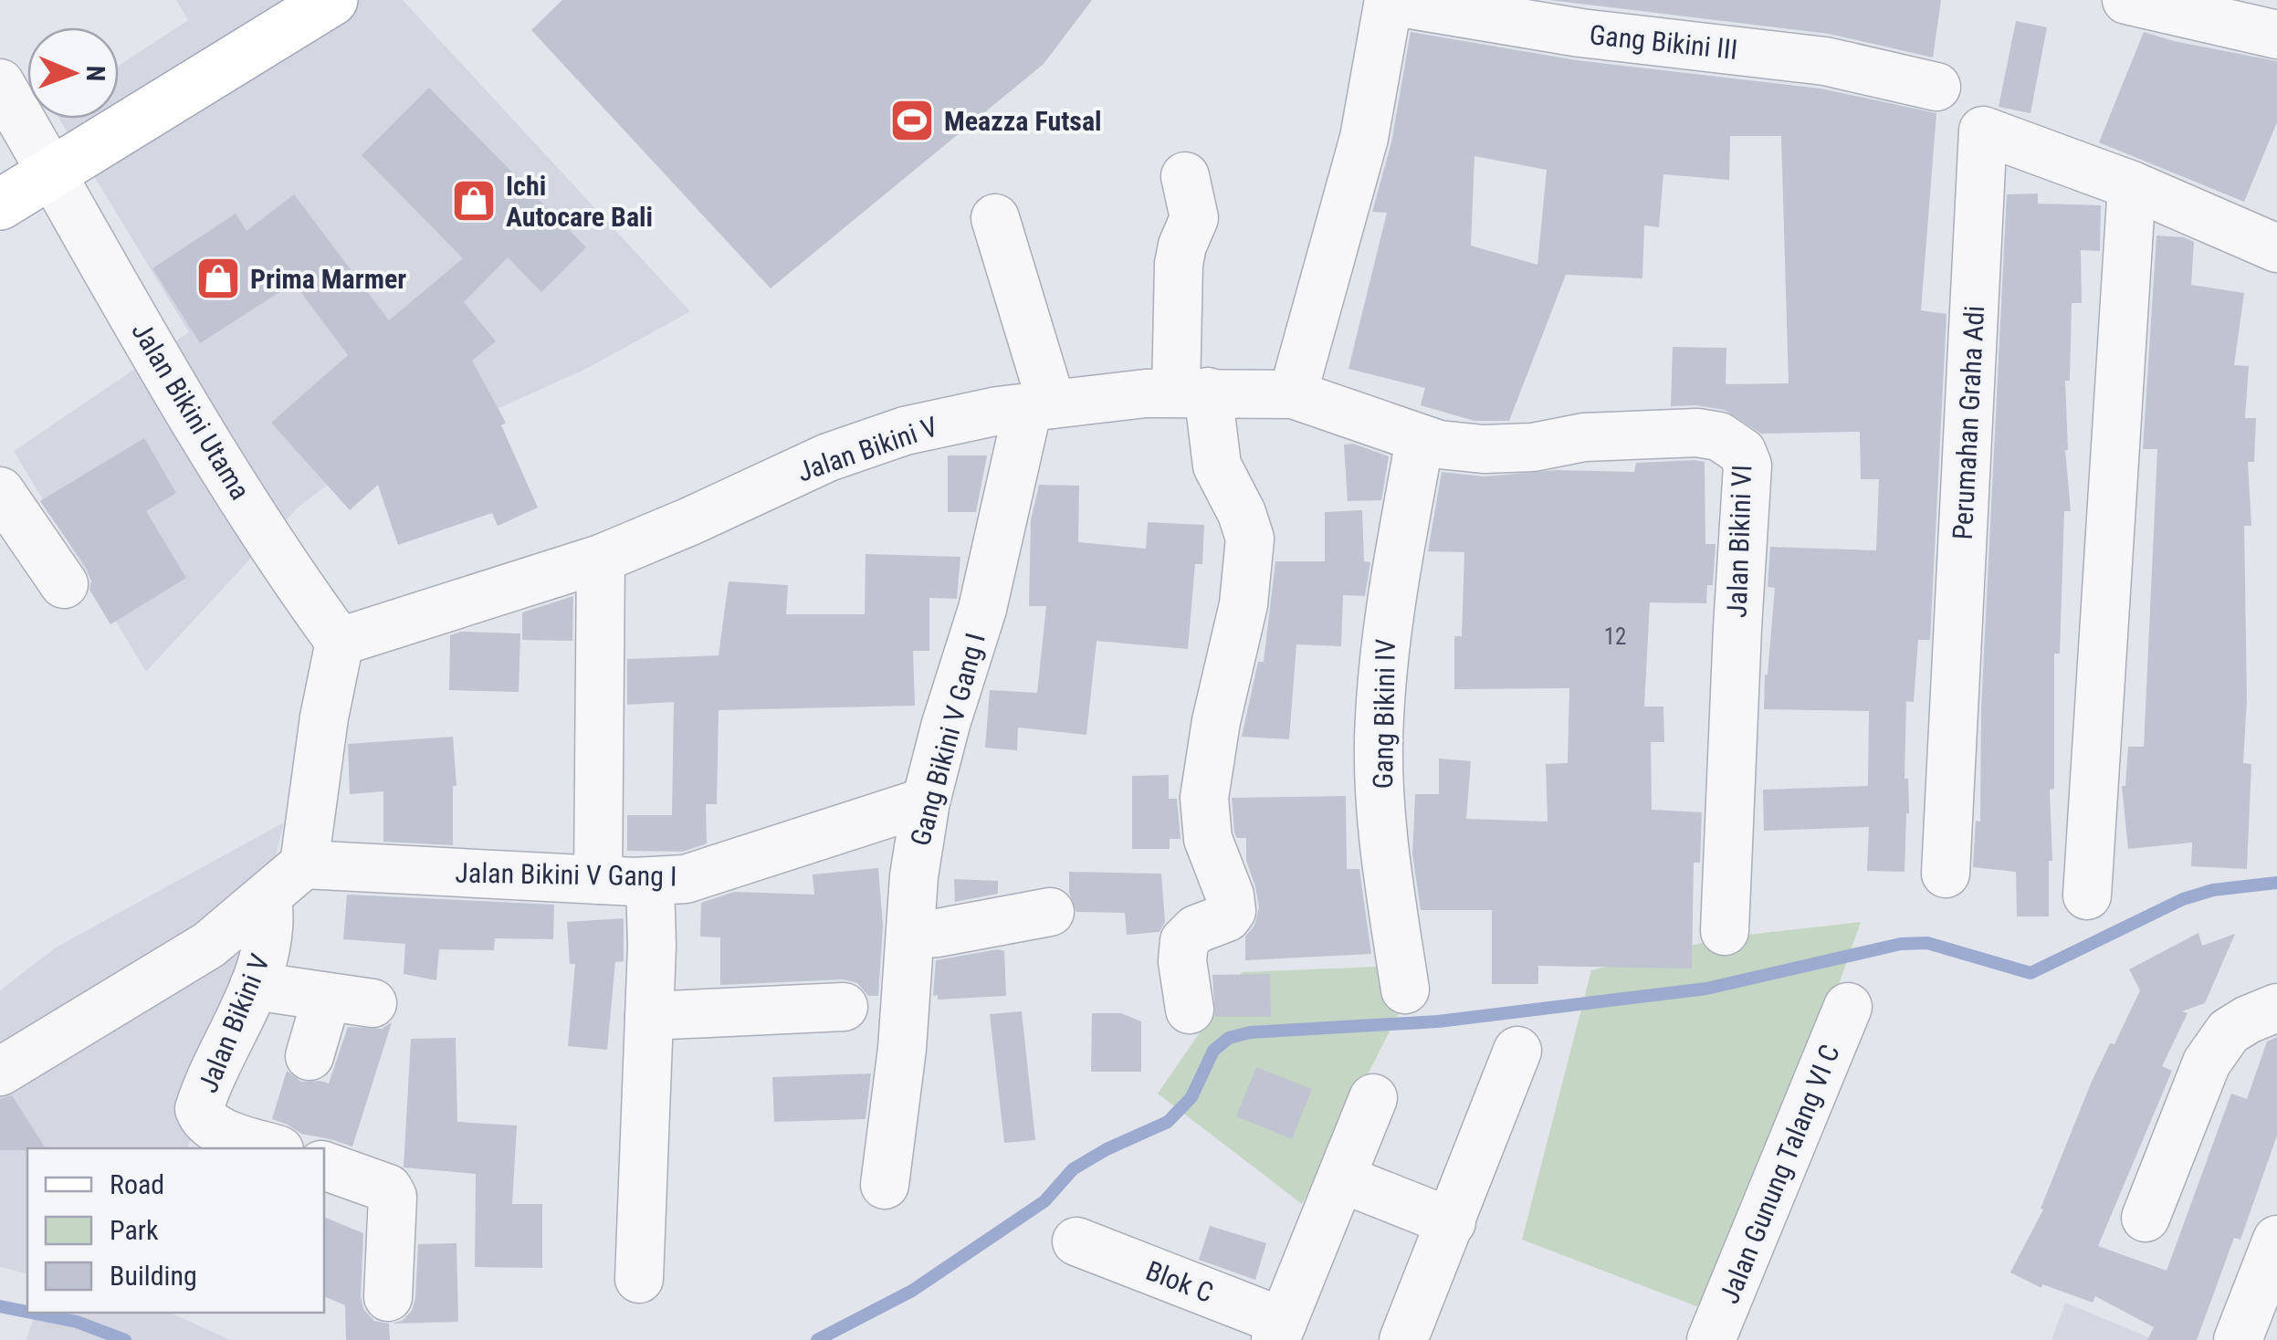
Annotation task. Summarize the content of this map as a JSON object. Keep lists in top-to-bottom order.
{
  "streets": {
    "street": [
      "Gang Bikini III",
      "Jalan Bikini Utama",
      "Perumahan Graha Adi",
      "Jalan Bikini V",
      "Jalan Bikini VI",
      "Gang Bikini IV",
      "Gang Bikini V Gang I",
      "Jalan Bikini V Gang I",
      "Jalan Gunung Talang VI C",
      "Blok C"
    ]
  },
  "crossings": [
    ["Jalan Bikini Utama", "Jalan Bikini V"],
    ["Jalan Bikini V", "Jalan Bikini VI"],
    ["Jalan Bikini V", "Gang Bikini V Gang I"],
    ["Jalan Bikini V", "Jalan Bikini V Gang I"],
    ["Jalan Bikini VI", "Gang Bikini IV"],
    ["Gang Bikini V Gang I", "Jalan Bikini V Gang I"]
  ],
  "places": {
    "sports": ["Meazza Futsal"],
    "shop": ["Ichi Autocare Bali", "Prima Marmer"]
  },
  "house_numbers": ["12"],
  "legend": ["Road", "Park", "Building"],
  "north": "right"
}
